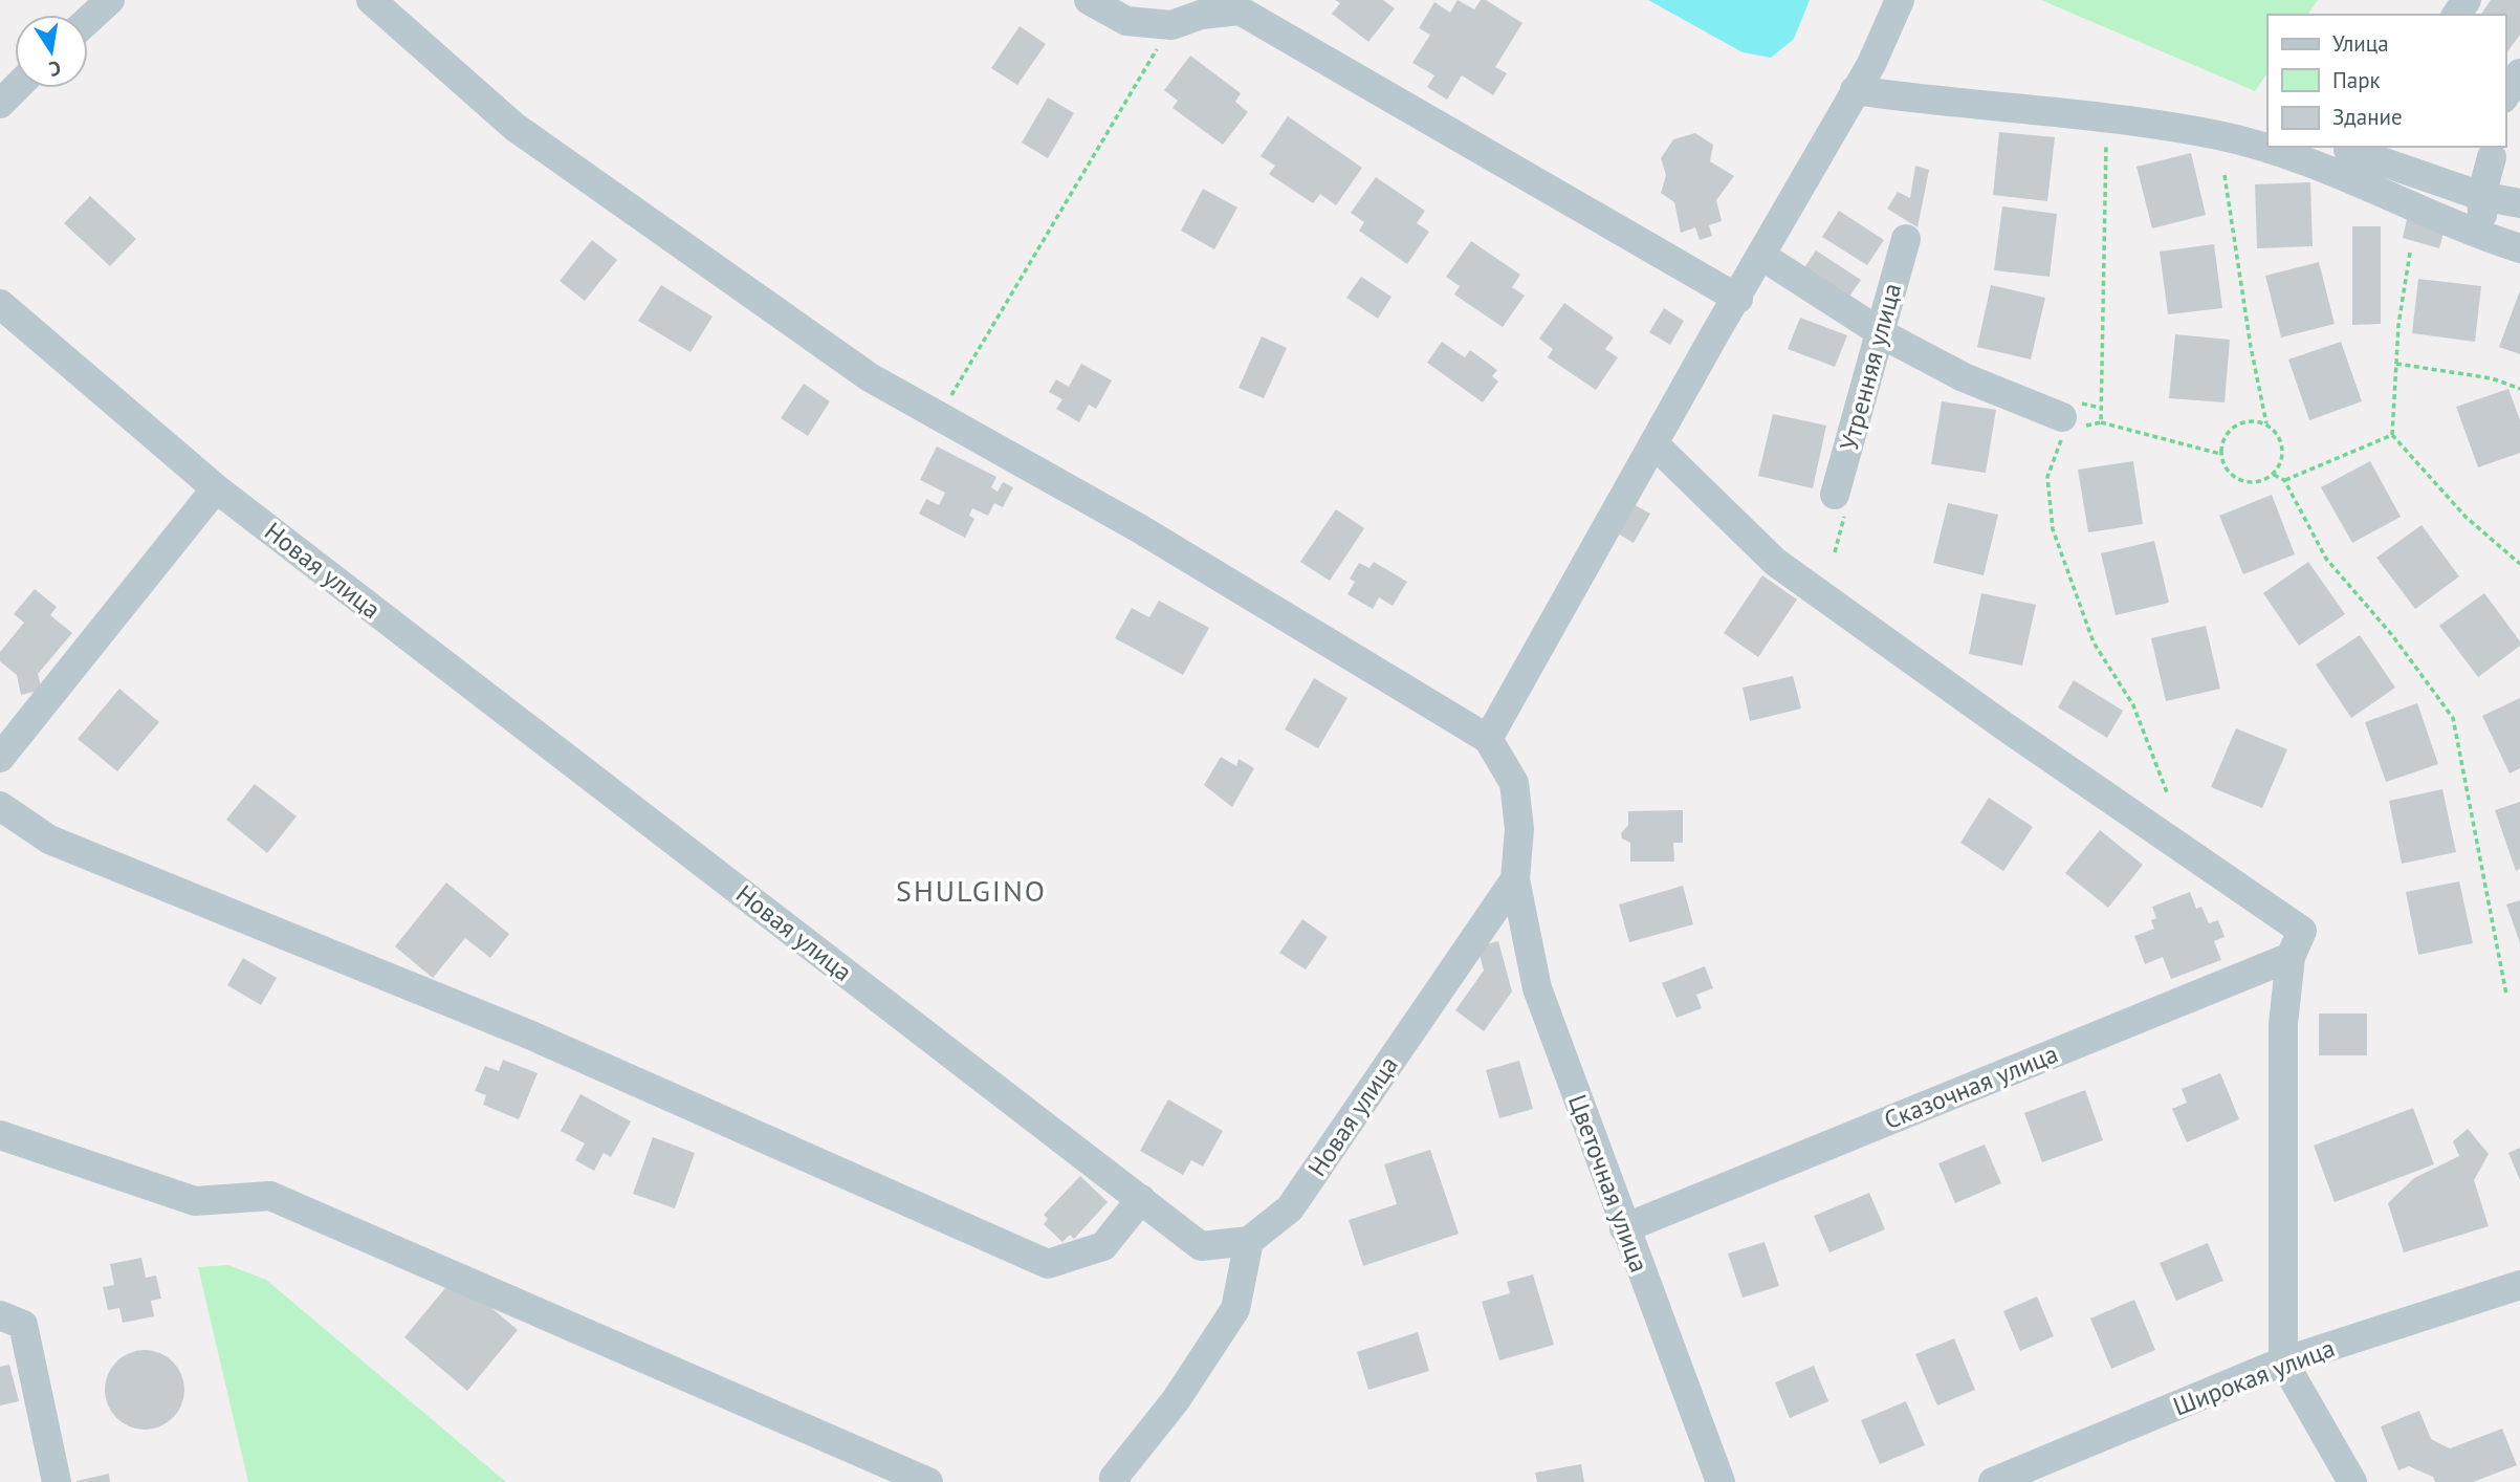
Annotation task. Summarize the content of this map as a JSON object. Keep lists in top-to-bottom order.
{
  "streets": {
    "street": [
      "Утренняя улица",
      "Новая улица",
      "Сказочная улица",
      "Цветочная улица",
      "Широкая улица"
    ]
  },
  "crossings": [
    ["Новая улица", "Цветочная улица"],
    ["Сказочная улица", "Цветочная улица"]
  ],
  "districts": ["SHULGINO"],
  "legend": ["Улица", "Парк", "Здание"],
  "north": "bottom"
}
